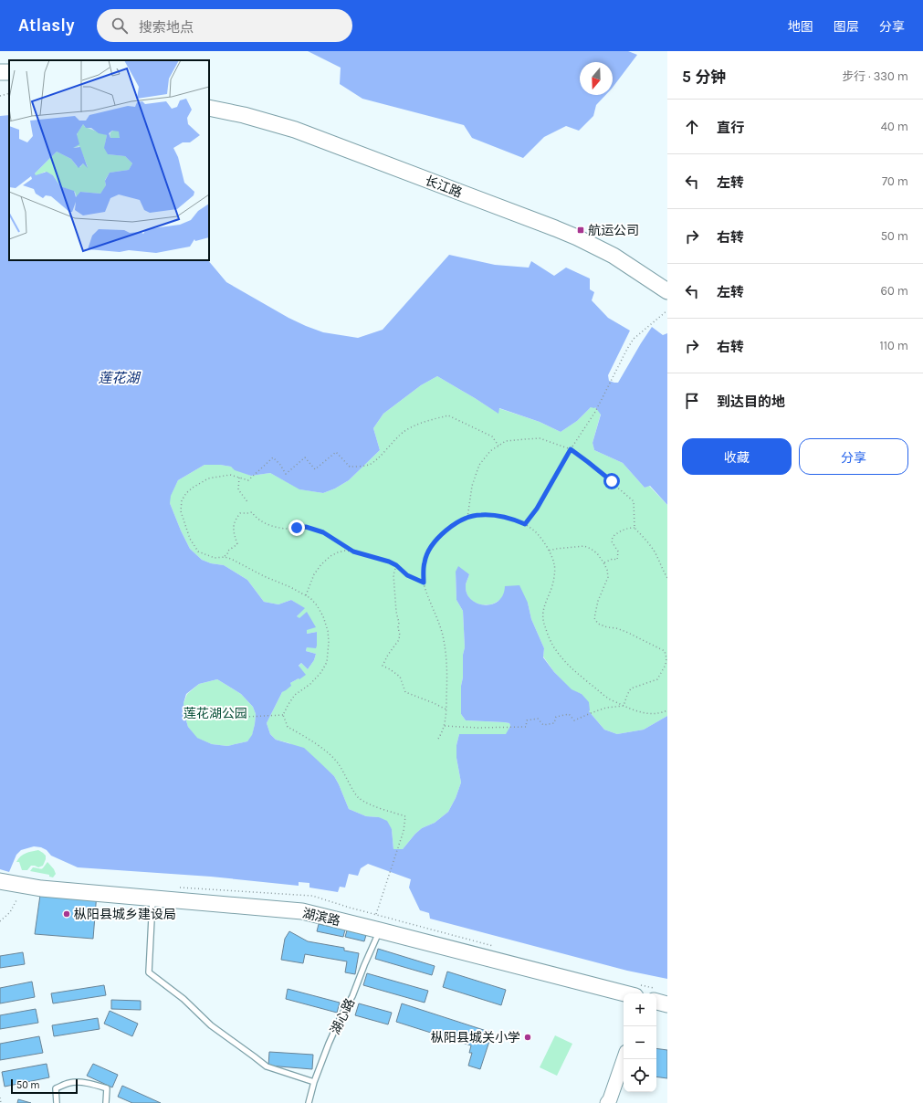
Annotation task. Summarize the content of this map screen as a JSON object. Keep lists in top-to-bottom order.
{
  "streets": {
    "main road": ["长江路", "湖滨路"],
    "lane": ["湖心路"]
  },
  "crossings": [
    ["湖滨路", "湖心路"]
  ],
  "water": ["莲花湖"],
  "parks": ["莲花湖公园"],
  "places": {
    "transit": ["航运公司"],
    "other": ["枞阳县城乡建设局", "枞阳县城关小学"]
  },
  "scale_bar": "50 m",
  "north": "bottom",
  "page": {
    "header": "Atlasly",
    "search": "搜索地点",
    "nav": ["地图", "图层", "分享"],
    "heading": ["5 分钟", "步行 · 330 m"],
    "list": [
      ["直行", "40 m"],
      ["左转", "70 m"],
      ["右转", "50 m"],
      ["左转", "60 m"],
      ["右转", "110 m"],
      "到达目的地"
    ],
    "buttons": ["收藏", "分享"],
    "map_buttons": ["+", "−"],
    "scale": "50 m"
  }
}
